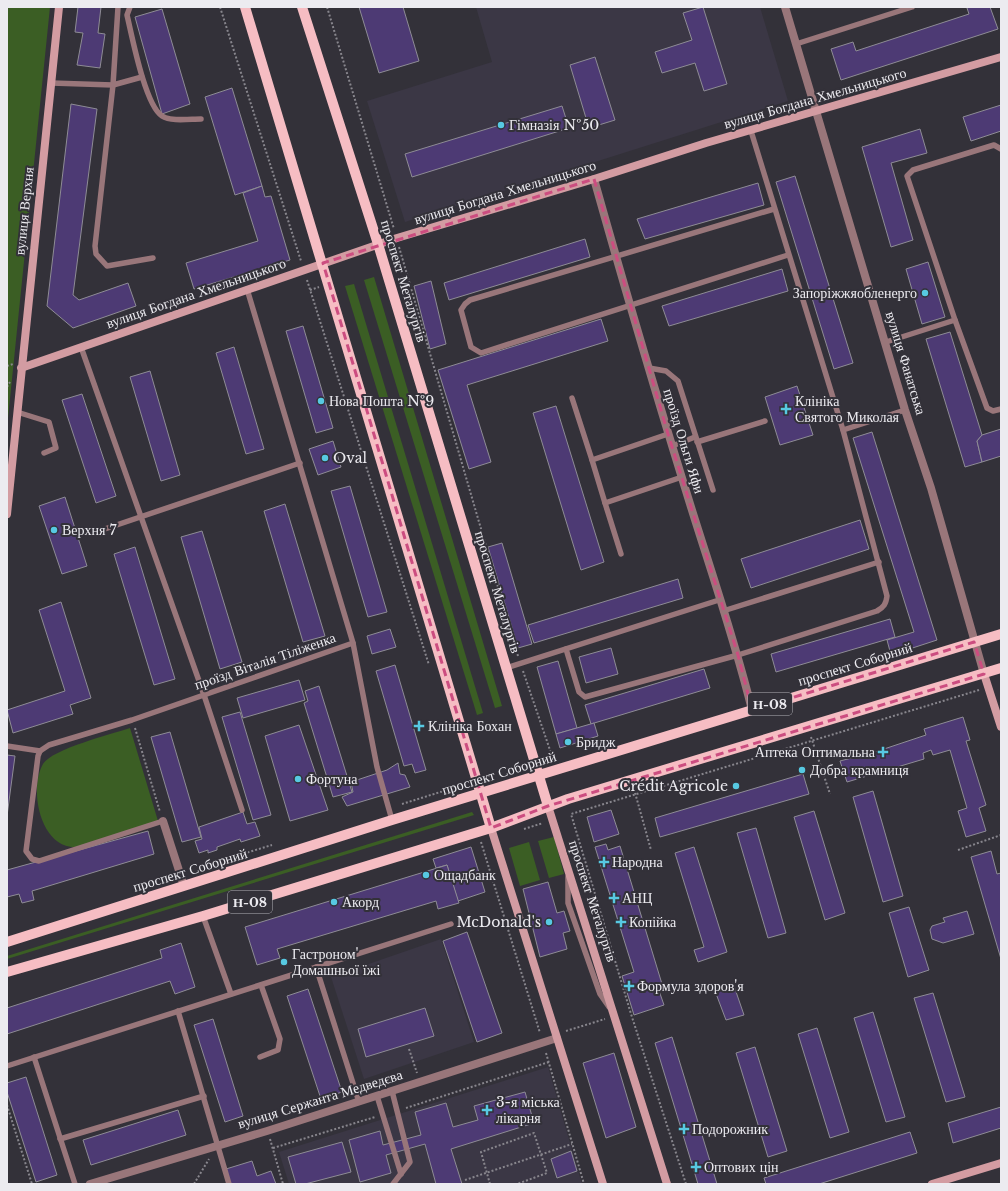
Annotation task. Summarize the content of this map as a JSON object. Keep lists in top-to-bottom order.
{
  "streets": {
    "main road": [
      "вулиця Богдана Хмельницького",
      "вулиця Верхня",
      "проспект Металургів",
      "вулиця Фанатська",
      "проспект Соборний",
      "Н-08"
    ],
    "street": ["проїзд Ольги Яфи", "вулиця Сержанта Медведєва"],
    "lane": ["проїзд Віталія Тіліженка"]
  },
  "crossings": [
    ["вулиця Богдана Хмельницького", "вулиця Верхня"],
    ["вулиця Богдана Хмельницького", "проспект Металургів"],
    ["вулиця Богдана Хмельницького", "вулиця Фанатська"],
    ["вулиця Богдана Хмельницького", "проїзд Ольги Яфи"],
    ["вулиця Богдана Хмельницького", "проїзд Віталія Тіліженка"],
    ["проспект Металургів", "проспект Соборний"],
    ["проспект Металургів", "Н-08"],
    ["вулиця Фанатська", "проспект Соборний"],
    ["вулиця Фанатська", "Н-08"],
    ["проїзд Ольги Яфи", "проспект Соборний"]
  ],
  "places": {
    "other": [
      "Гімназія №50",
      "Запоріжжяобленерго",
      "Нова Пошта №9",
      "Oval",
      "Верхня 7",
      "Бридж",
      "Добра крамниця",
      "Фортуна",
      "Crédit Agricole",
      "Ощадбанк",
      "Акорд",
      "McDonald's",
      "Гастроном' Домашньої їжі"
    ],
    "health": [
      "Клініка Святого Миколая",
      "Клініка Бохан",
      "Аптека Оптимальна",
      "Народна",
      "АНЦ",
      "Копійка",
      "Формула здоров'я",
      "3-я міська лікарня",
      "Подорожник",
      "Оптових цін"
    ]
  }
}
